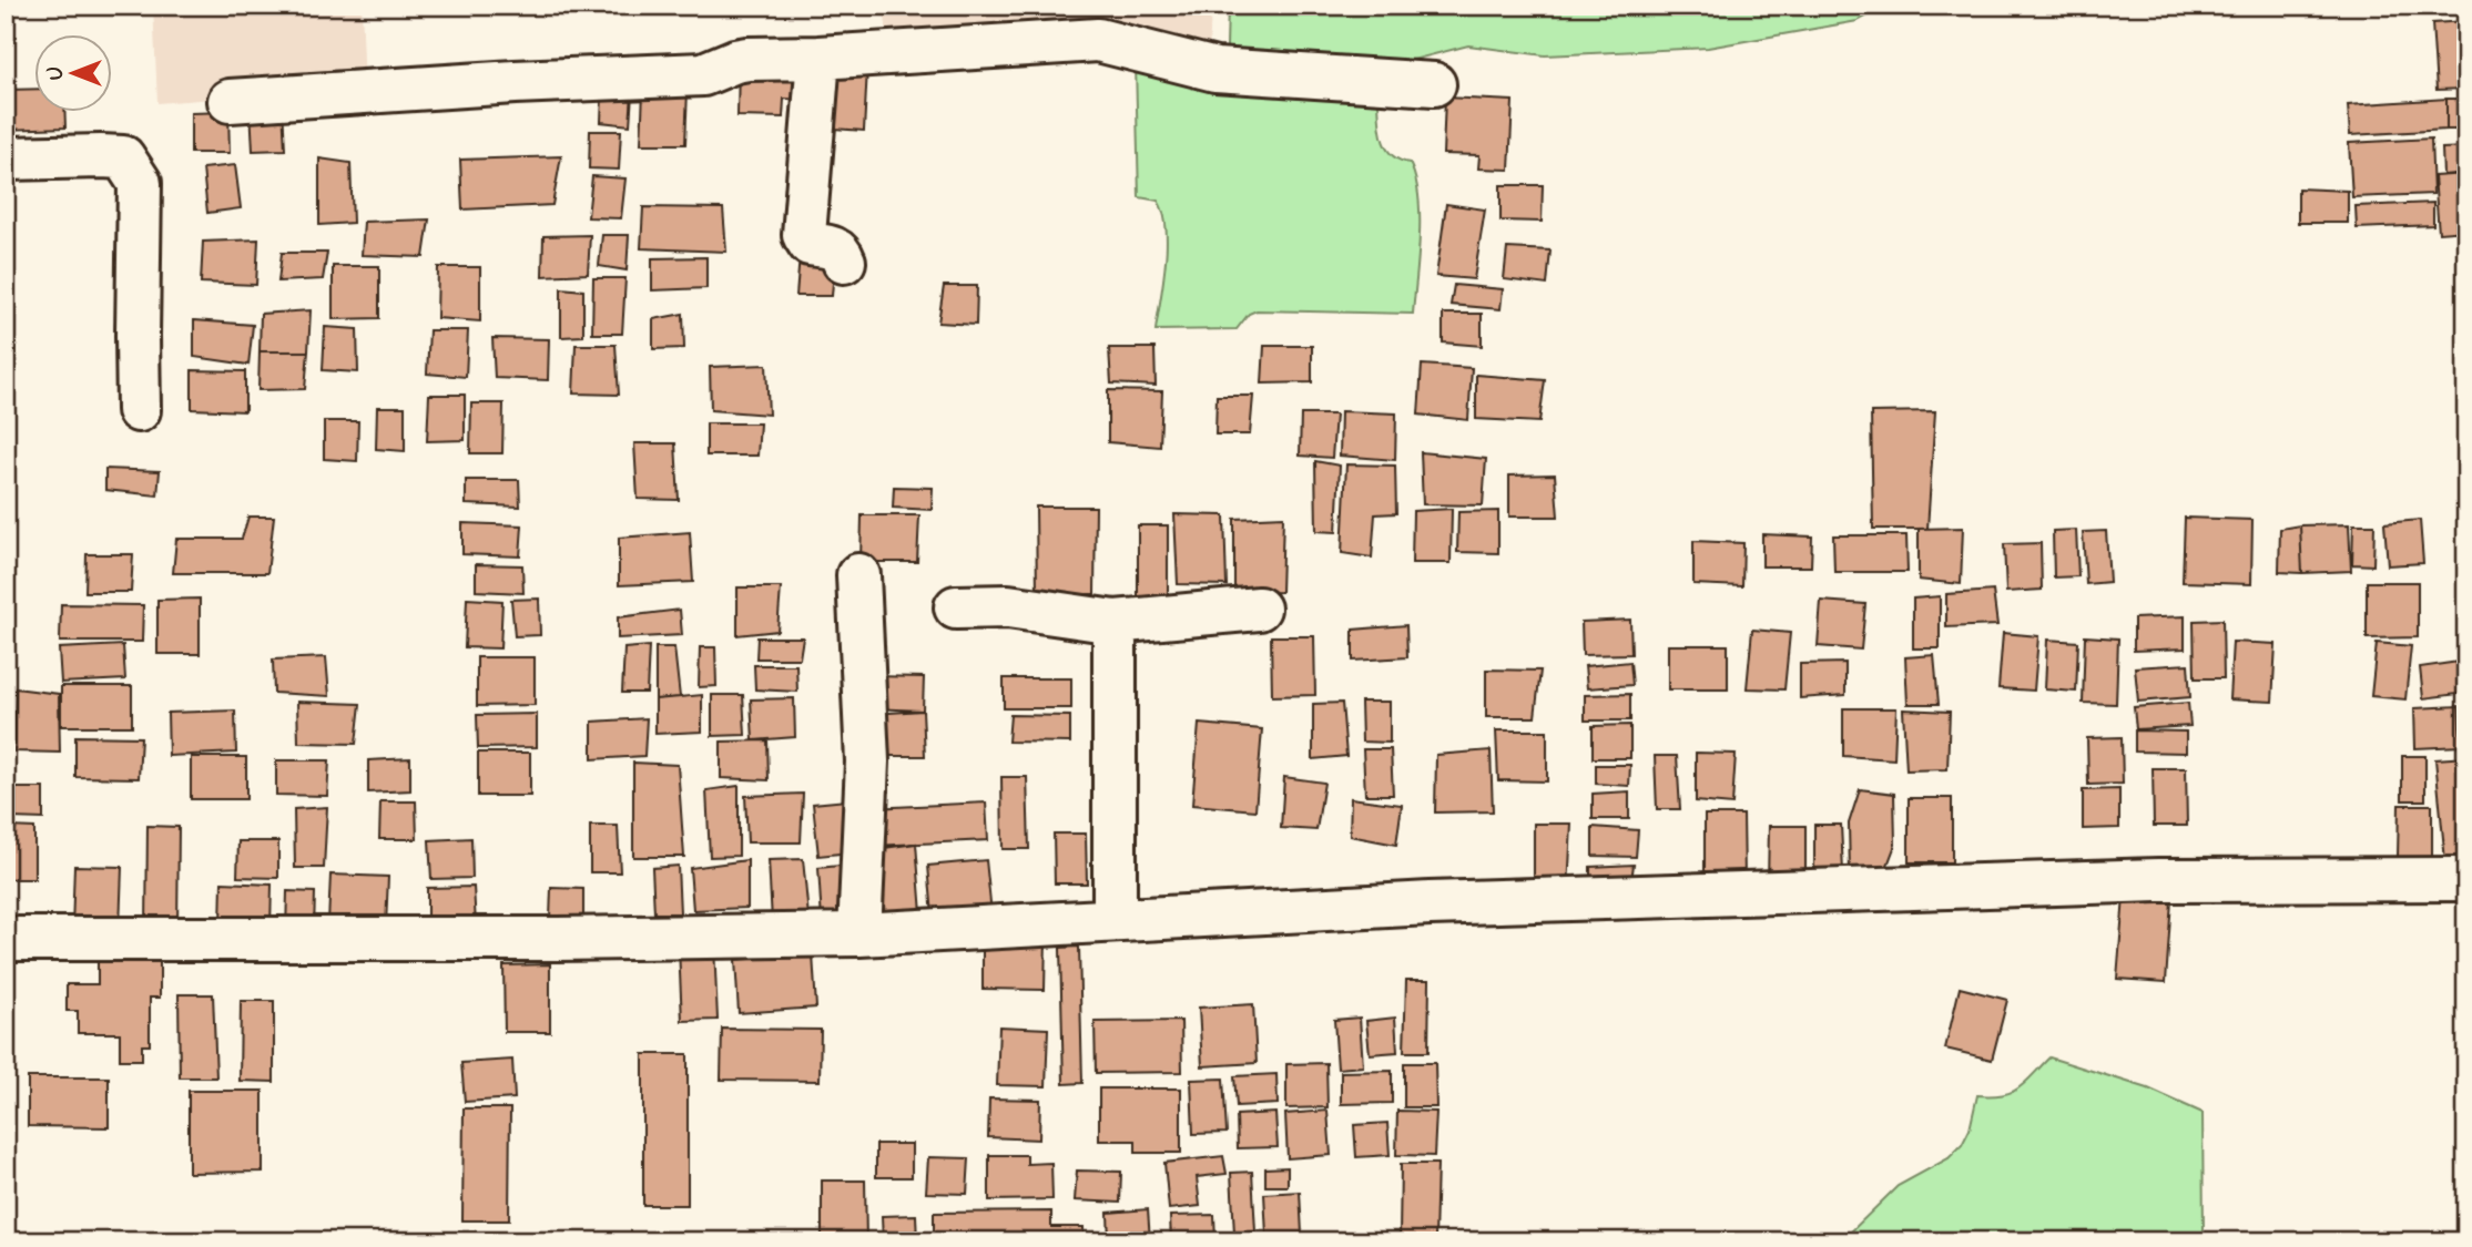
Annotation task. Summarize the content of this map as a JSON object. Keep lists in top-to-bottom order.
{
  "north": "left"
}
